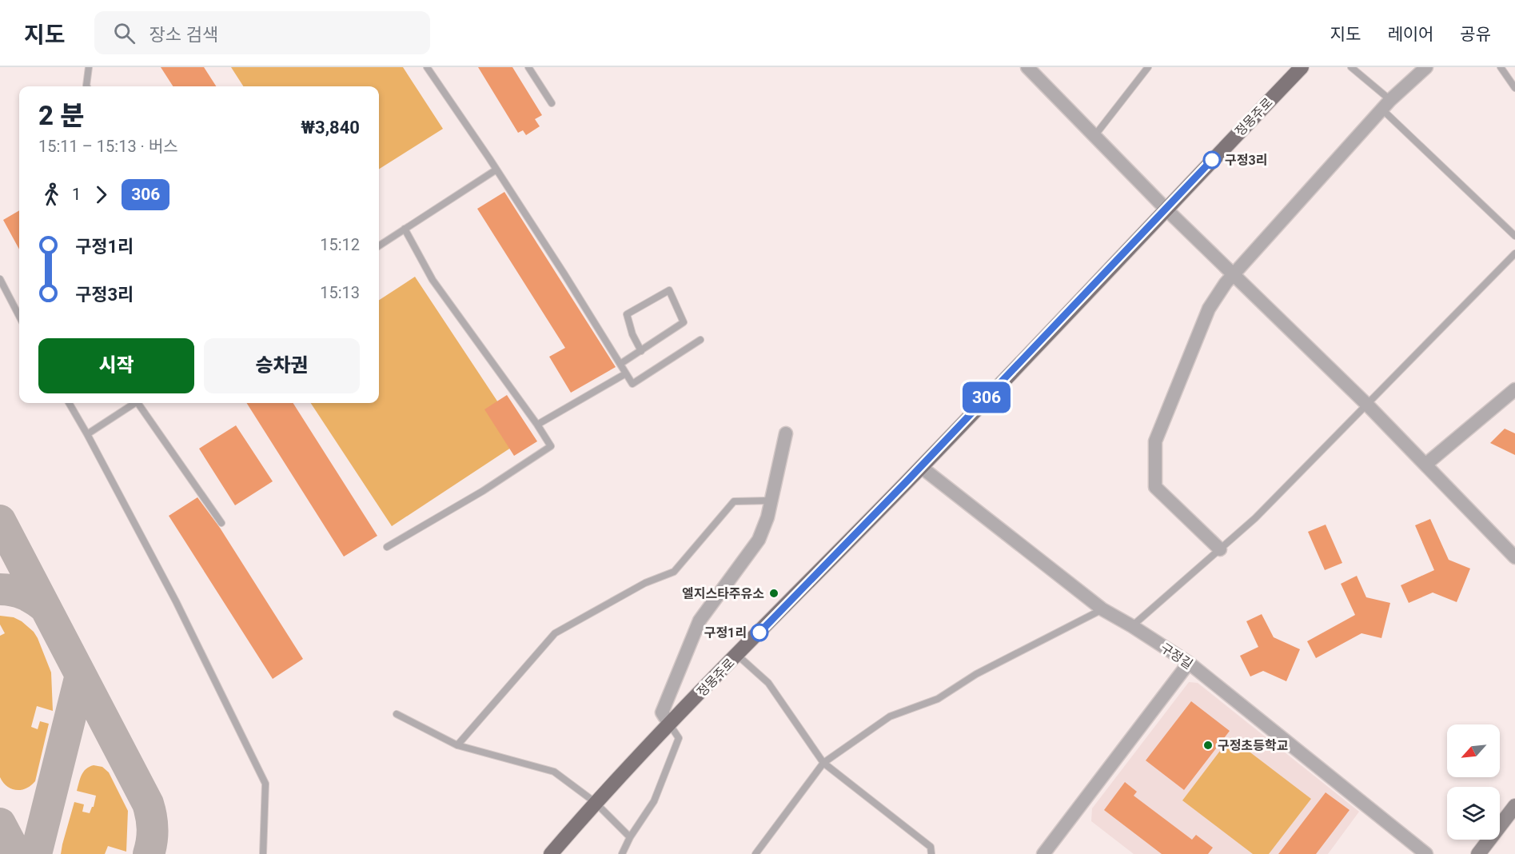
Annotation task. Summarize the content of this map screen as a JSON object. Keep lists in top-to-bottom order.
{
  "streets": {
    "main road": ["정몽주로"],
    "street": ["구정길"]
  },
  "crossings": [
    ["정몽주로", "구정길"]
  ],
  "places": [
    "구정3리",
    "엘지스타주유소",
    "구정1리",
    "구정초등학교"
  ],
  "lines": ["bus line 306"],
  "north": "bottom left",
  "page": {
    "header": "지도",
    "search": "장소 검색",
    "nav": ["지도", "레이어", "공유"],
    "on_map": "306",
    "heading": ["2 분", "15:11 – 15:13 · 버스", "₩3,840"],
    "legs": ["1", "306"],
    "list": [
      {
        "name": "구정1리",
        "value": "15:12"
      },
      {
        "name": "구정3리",
        "value": "15:13"
      }
    ],
    "buttons": ["시작", "승차권"]
  }
}
